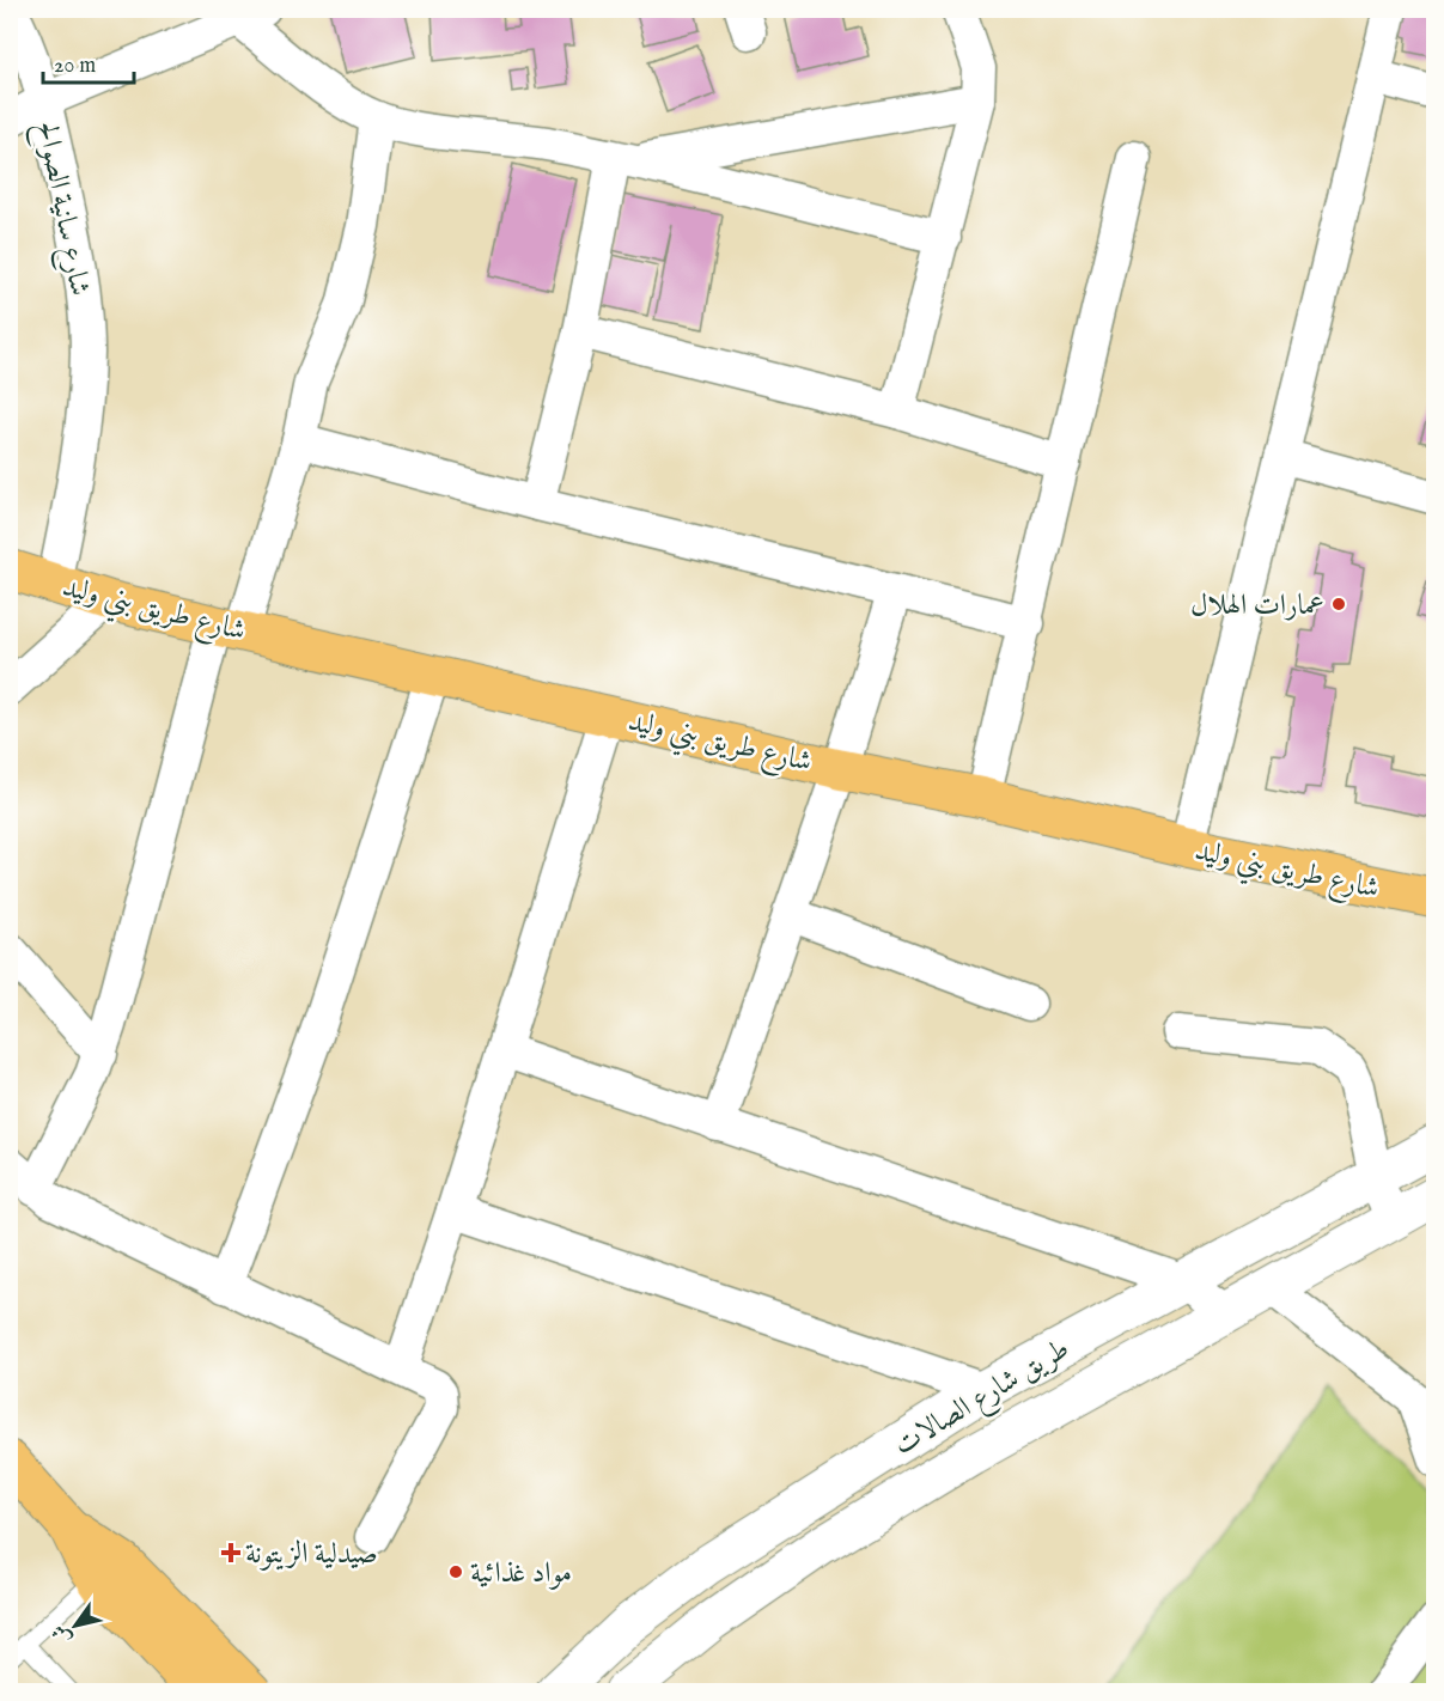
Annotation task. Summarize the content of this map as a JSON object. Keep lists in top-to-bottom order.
{
  "streets": {
    "main road": ["شارع طريق بني وليد"],
    "street": ["شارع سانية الصوالح", "طريق شارع الصالات"]
  },
  "crossings": [
    ["شارع سانية الصوالح", "شارع طريق بني وليد"]
  ],
  "places": {
    "other": ["عمارات الهلال", "مواد غذائية"],
    "health": ["صيدلية الزيتونة"]
  },
  "scale_bar": "20 m",
  "north": "bottom left"
}
